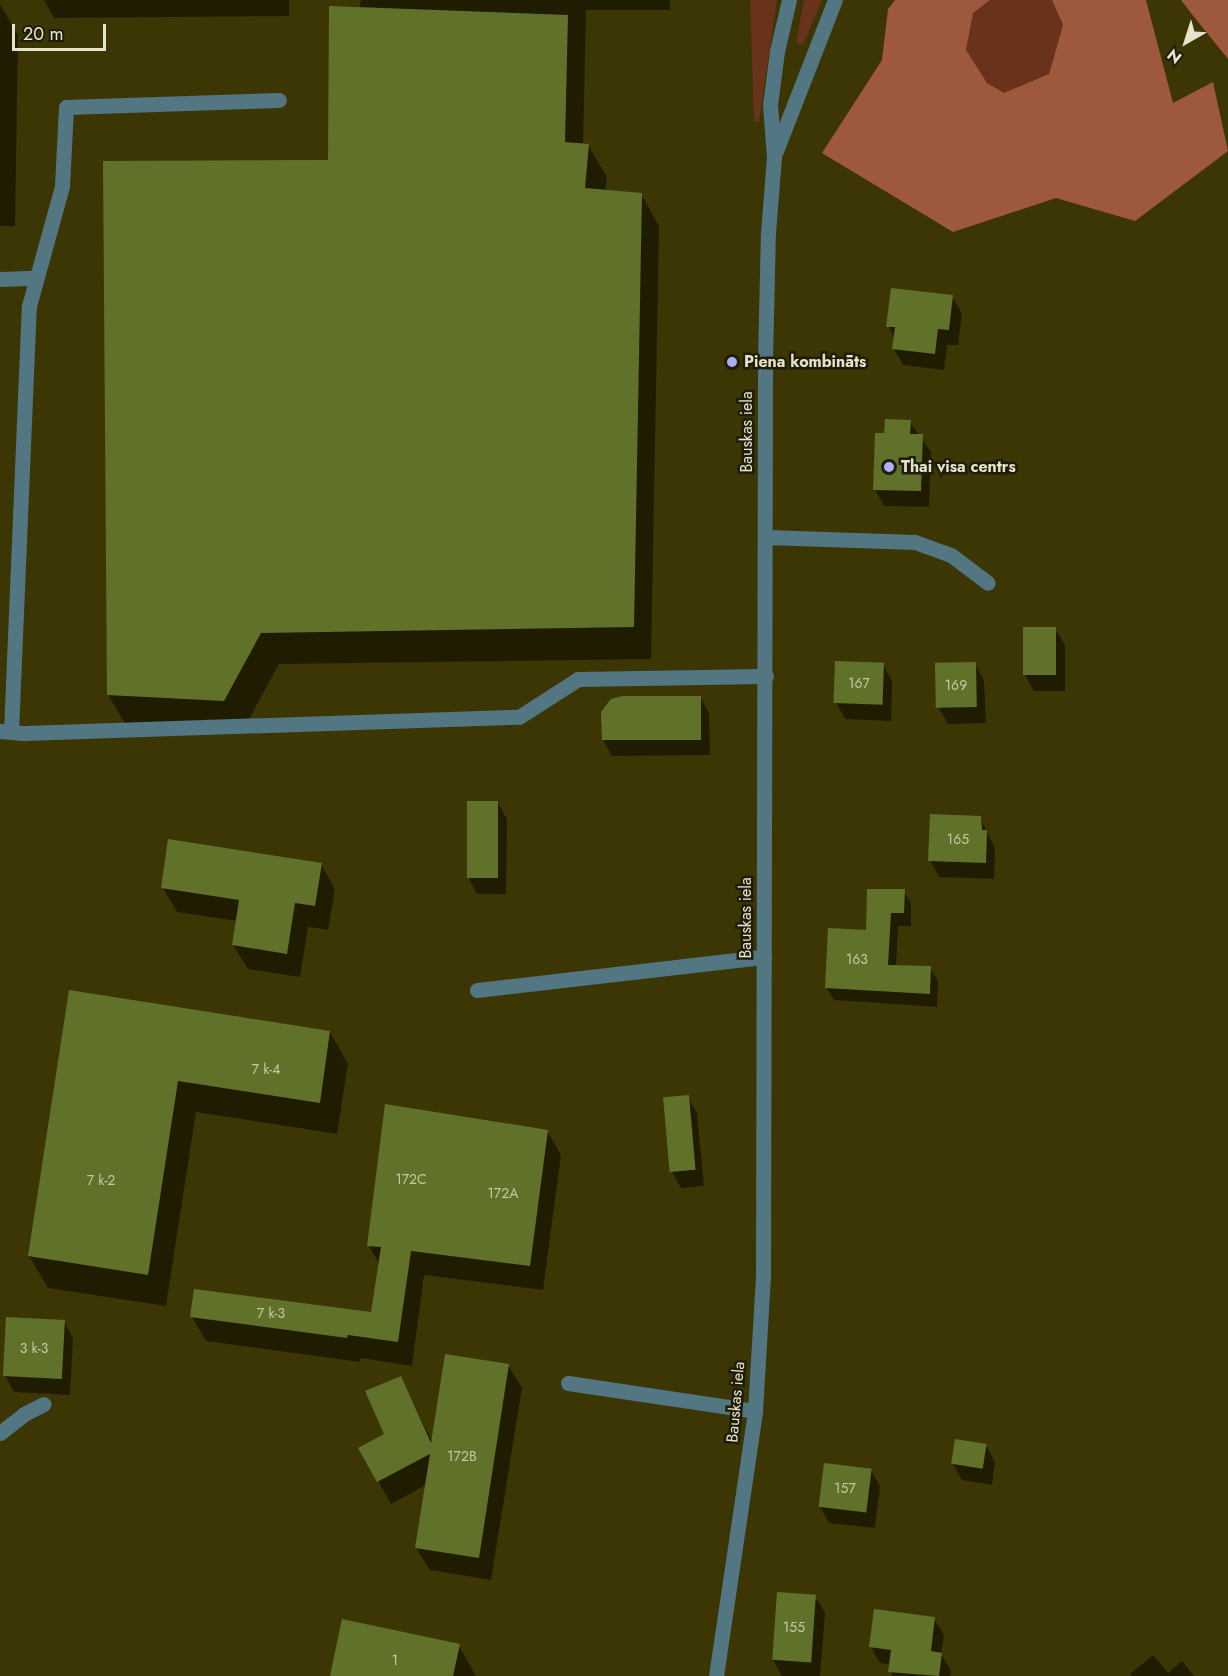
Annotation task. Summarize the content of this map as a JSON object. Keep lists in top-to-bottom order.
{
  "streets": {
    "street": ["Bauskas iela"]
  },
  "places": ["Piena kombināts", "Thai visa centrs"],
  "house_numbers": [
    "167",
    "169",
    "165",
    "163",
    "7 k-4",
    "172C",
    "7 k-2",
    "172A",
    "7 k-3",
    "3 k-3",
    "172B",
    "157",
    "155",
    "1"
  ],
  "scale_bar": "20 m",
  "north": "bottom left"
}
